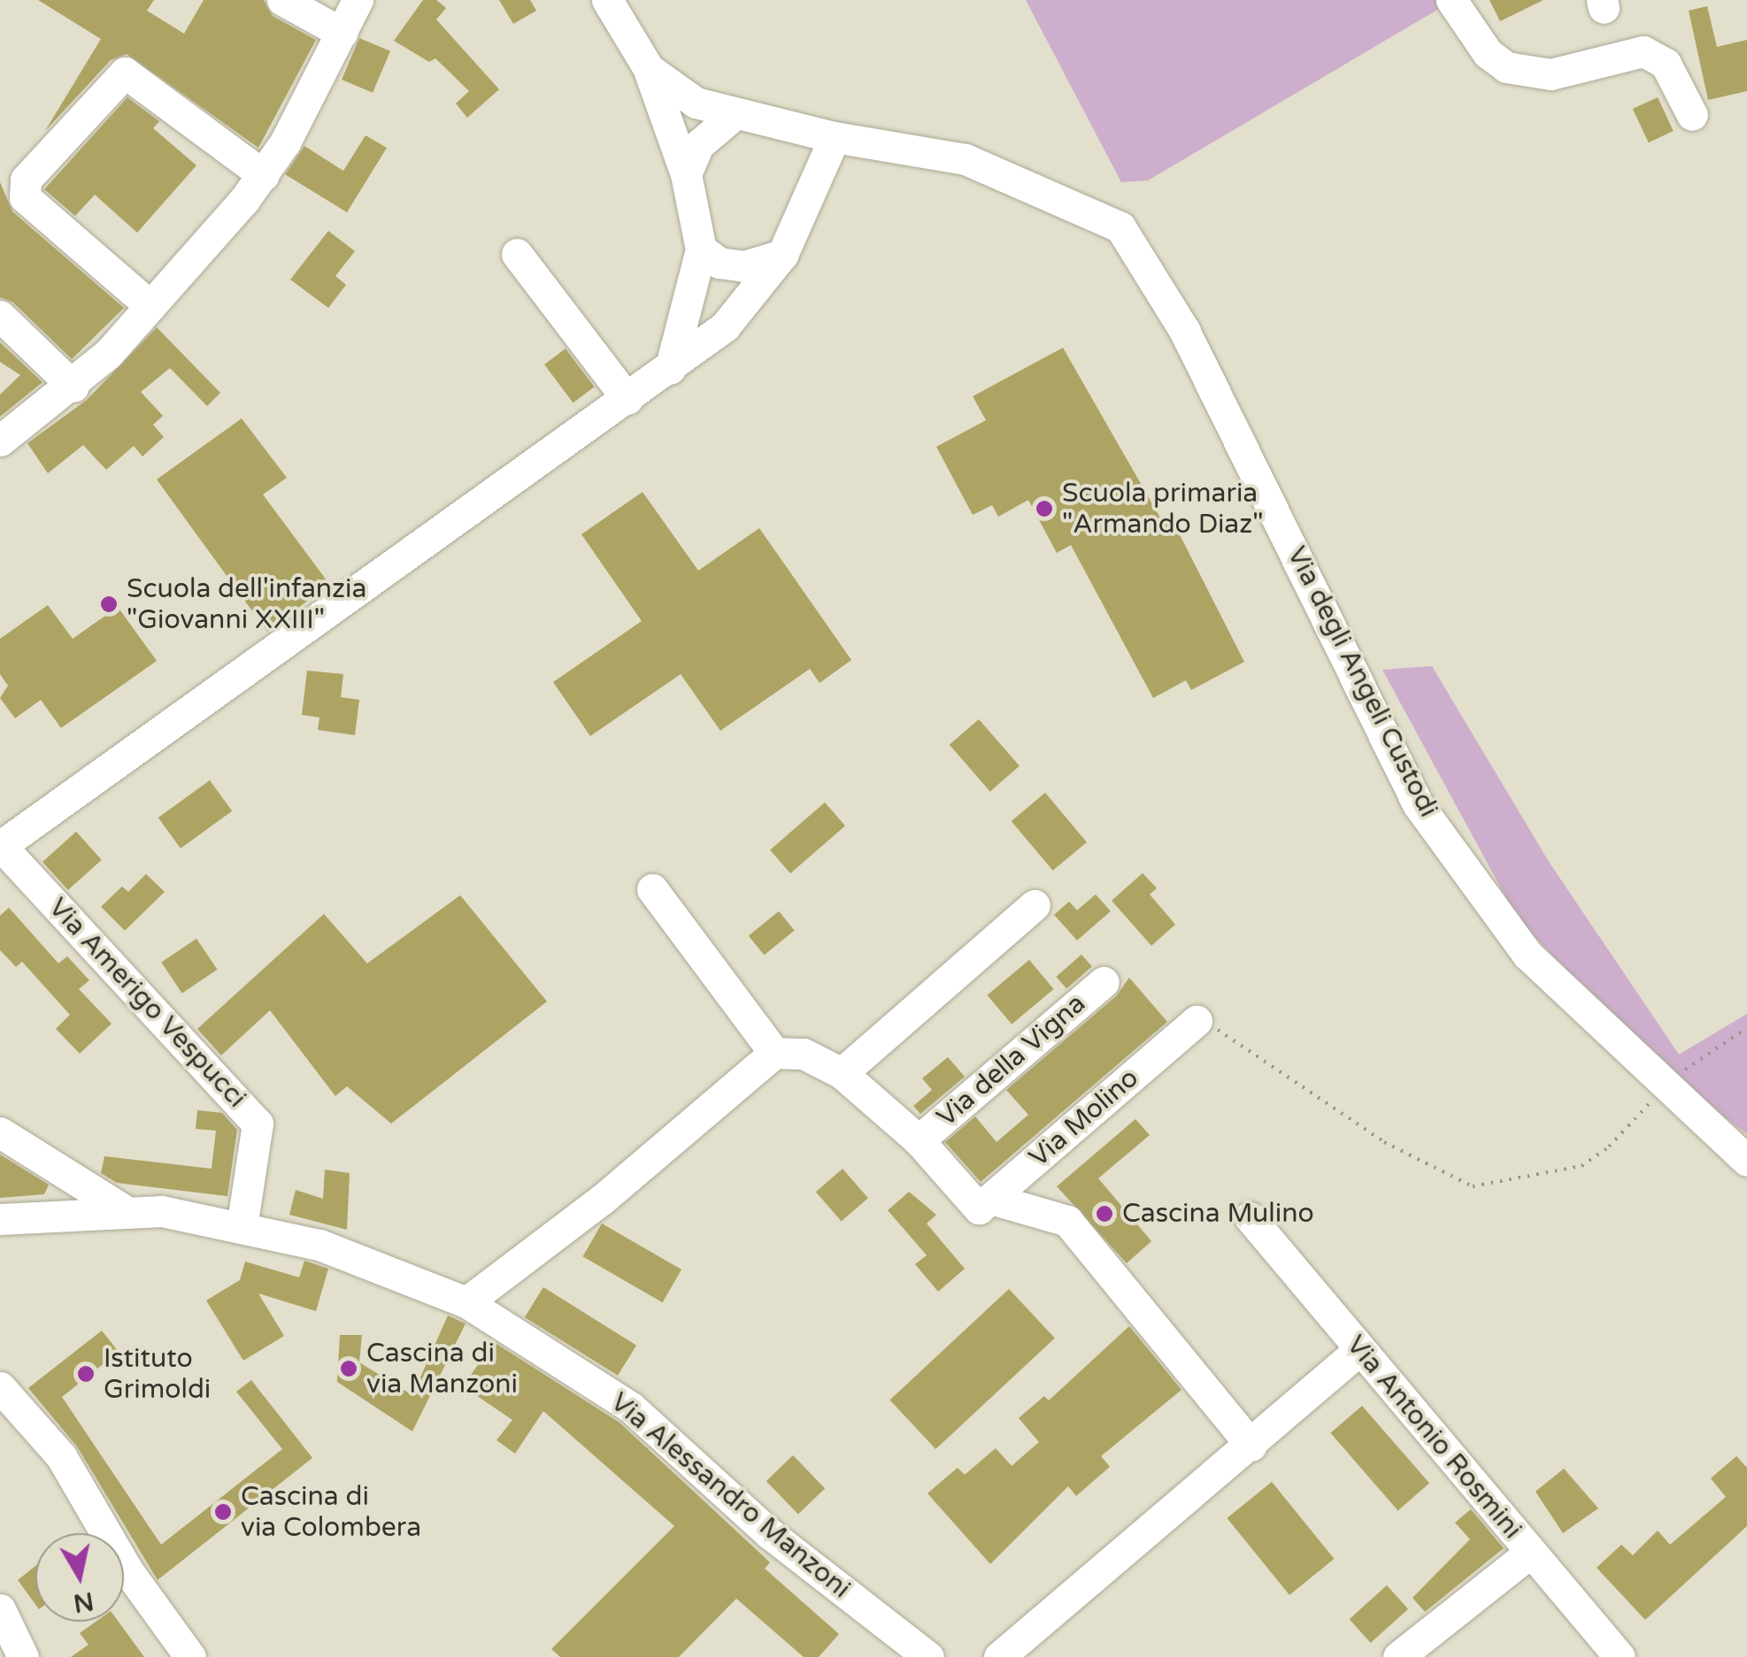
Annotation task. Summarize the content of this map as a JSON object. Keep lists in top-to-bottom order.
{
  "streets": {
    "street": [
      "Via degli Angeli Custodi",
      "Via Amerigo Vespucci",
      "Via della Vigna",
      "Via Molino",
      "Via Antonio Rosmini",
      "Via Alessandro Manzoni"
    ]
  },
  "crossings": [
    ["Via Amerigo Vespucci", "Via Alessandro Manzoni"]
  ],
  "places": [
    "Scuola primaria \"Armando Diaz\"",
    "Scuola dell'infanzia \"Giovanni XXIII\"",
    "Cascina Mulino",
    "Cascina di via Manzoni",
    "Istituto Grimoldi",
    "Cascina di via Colombera"
  ],
  "north": "bottom"
}
